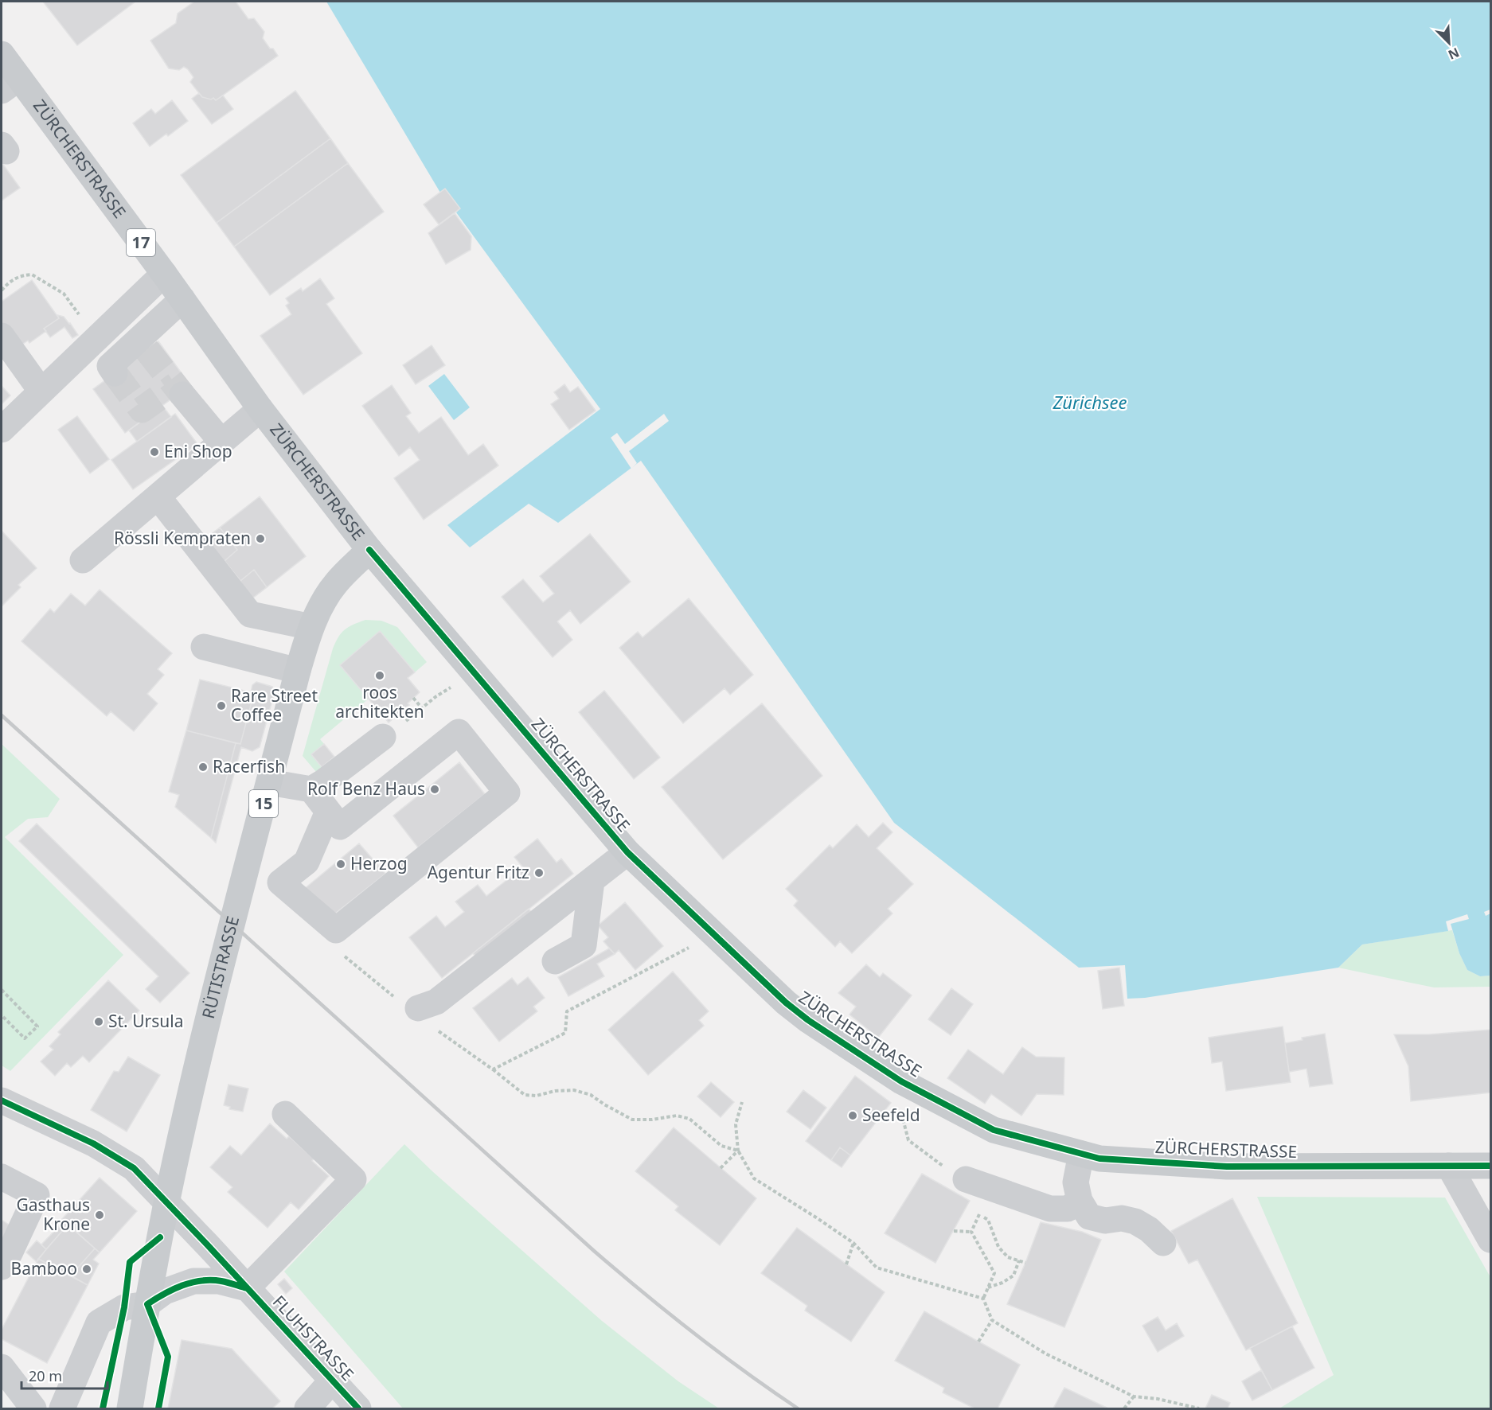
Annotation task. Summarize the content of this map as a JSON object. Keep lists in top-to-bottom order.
{
  "streets": {
    "main road": [
      "ZÜRCHERSTRASSE",
      "17",
      "15",
      "RÜTISTRASSE"
    ],
    "street": ["FLUHSTRASSE"]
  },
  "crossings": [
    ["ZÜRCHERSTRASSE", "RÜTISTRASSE"],
    ["RÜTISTRASSE", "FLUHSTRASSE"]
  ],
  "water": ["Zürichsee"],
  "places": [
    "Eni Shop",
    "Rössli Kempraten",
    "roos architekten",
    "Rare Street Coffee",
    "Racerfish",
    "Rolf Benz Haus",
    "Herzog",
    "Agentur Fritz",
    "St. Ursula",
    "Seefeld",
    "Gasthaus Krone",
    "Bamboo"
  ],
  "scale_bar": "20 m",
  "north": "bottom right"
}
